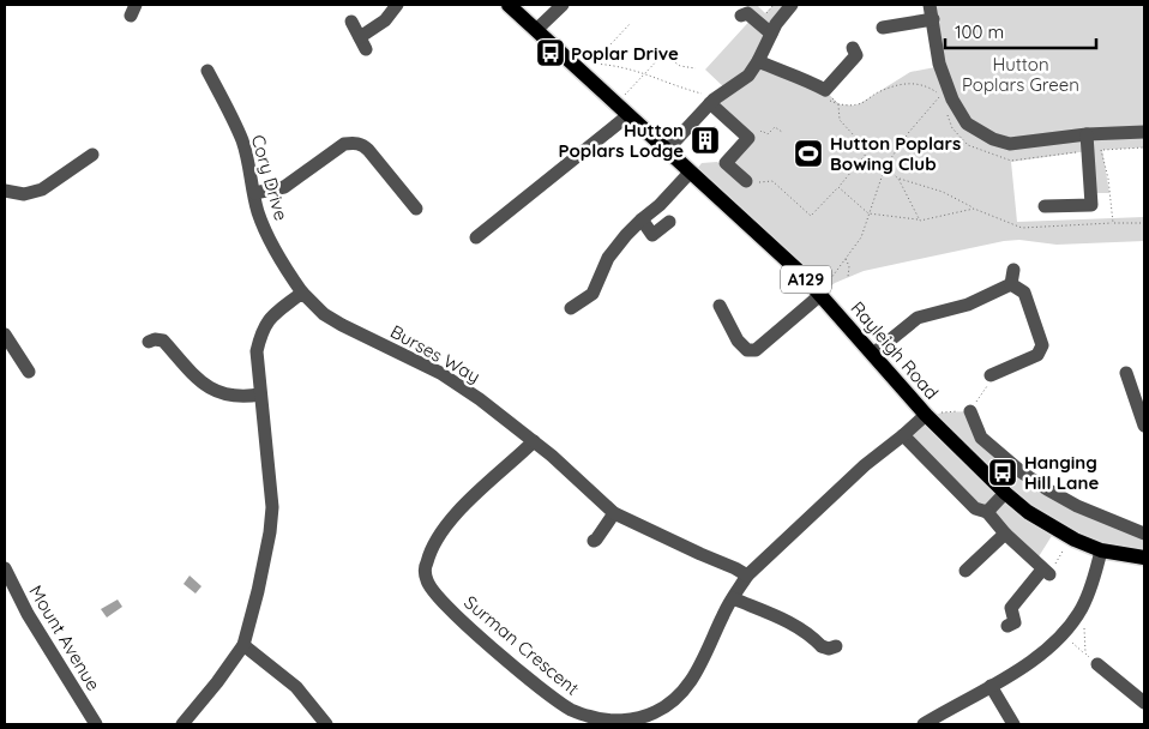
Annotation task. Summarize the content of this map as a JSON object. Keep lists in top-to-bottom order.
{
  "streets": {
    "main road": ["A129", "Rayleigh Road"],
    "street": [
      "Cory Drive",
      "Burses Way",
      "Mount Avenue",
      "Surman Crescent"
    ]
  },
  "crossings": [
    ["Cory Drive", "Burses Way"],
    ["Burses Way", "Surman Crescent"]
  ],
  "parks": ["Hutton Poplars Green"],
  "places": {
    "bus stop": ["Poplar Drive", "Hanging Hill Lane"],
    "building": ["Hutton Poplars Lodge"],
    "sports": ["Hutton Poplars Bowing Club"]
  },
  "scale_bar": "100 m"
}
